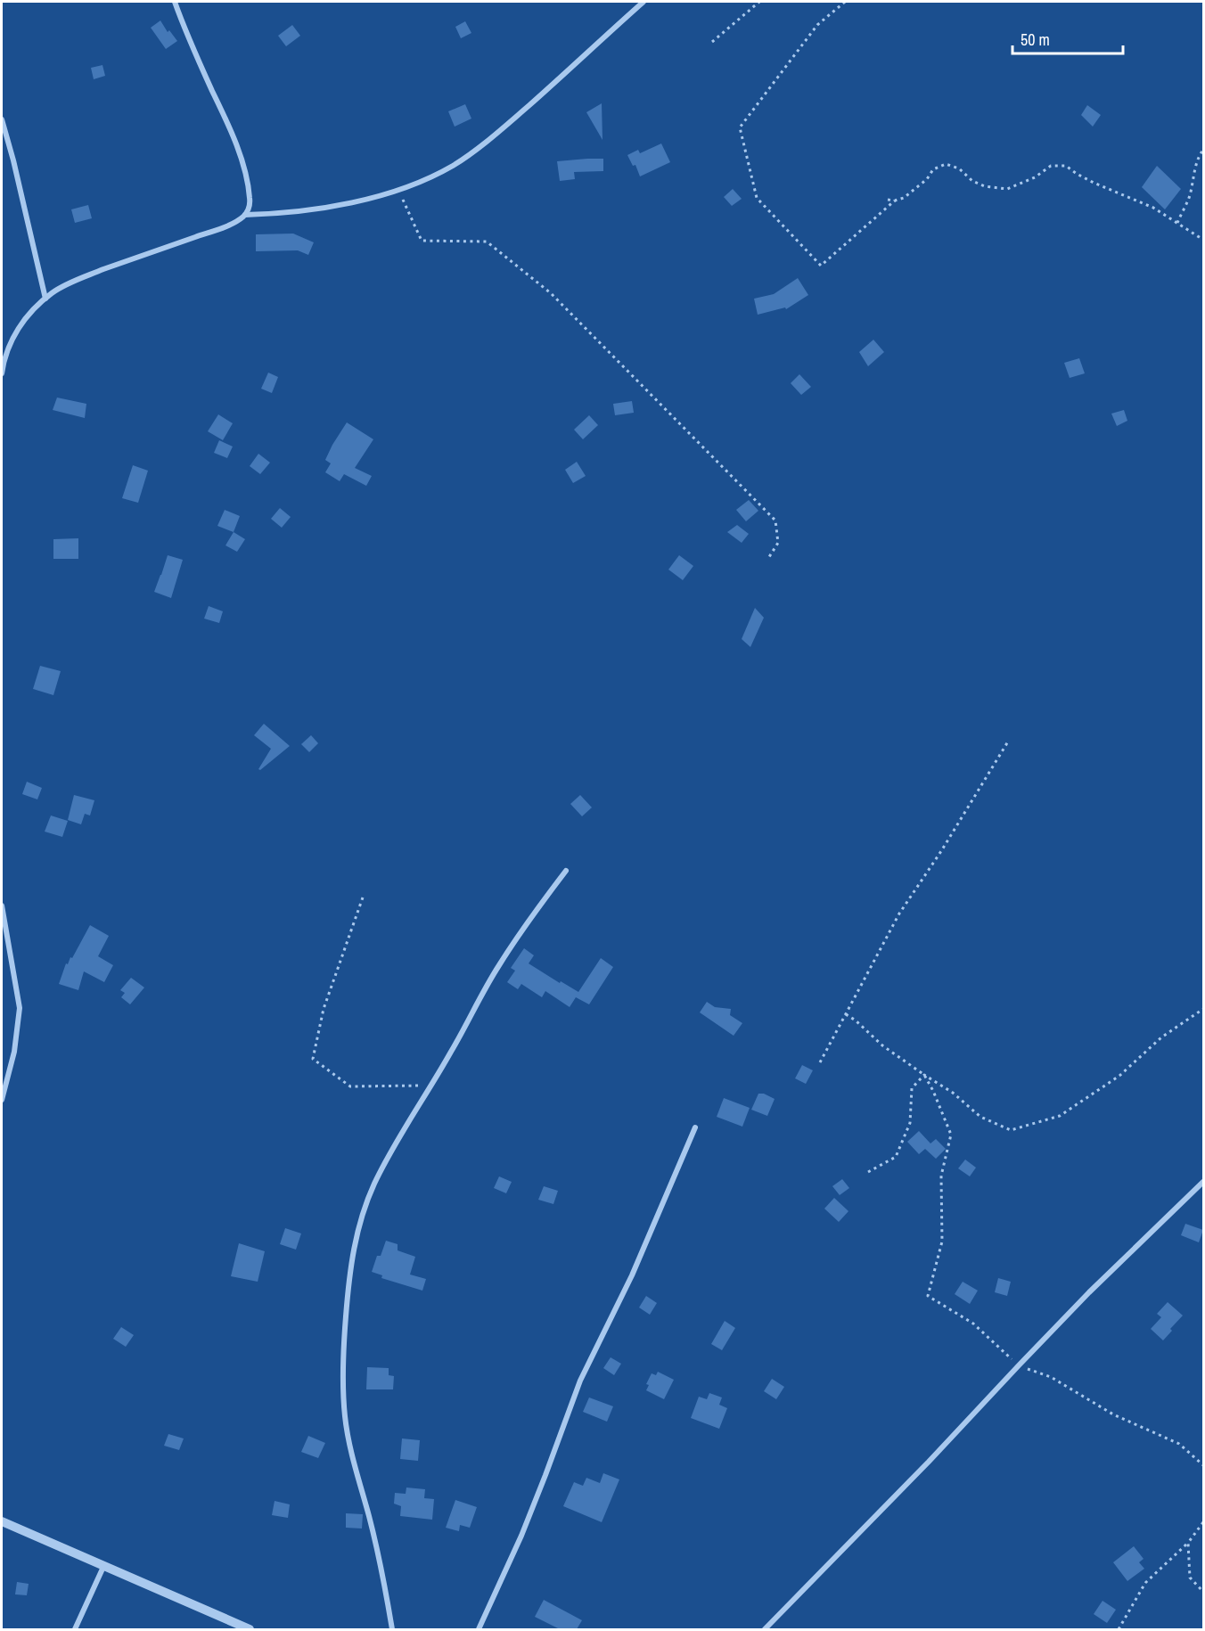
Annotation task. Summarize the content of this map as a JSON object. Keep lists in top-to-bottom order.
{
  "scale_bar": "50 m"
}
